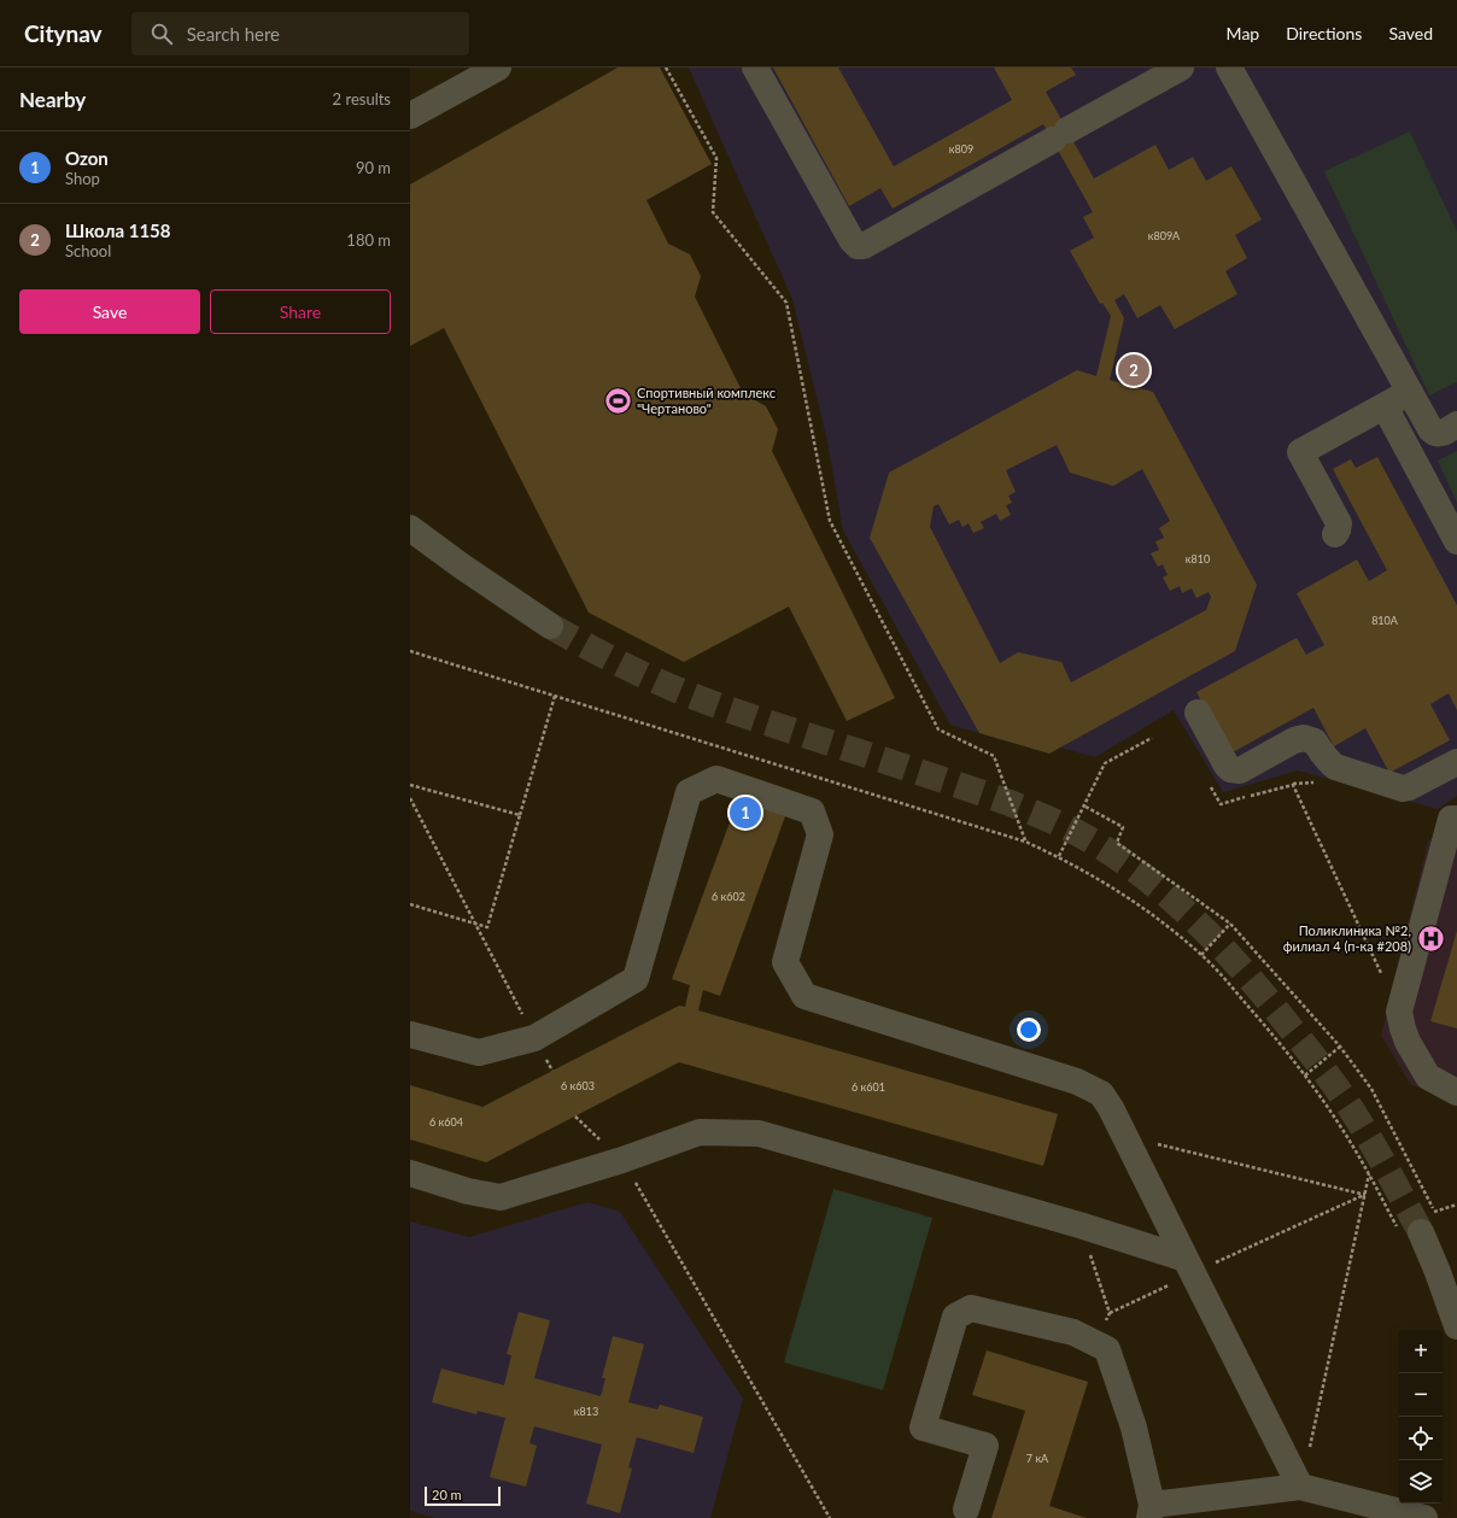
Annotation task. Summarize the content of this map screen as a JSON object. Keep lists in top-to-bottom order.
{
  "places": {
    "sports": ["Спортивный комплекс \"Чертаново\""],
    "hospital": ["Поликлиника №2, филиал 4 (п-ка #208)"]
  },
  "house_numbers": [
    "к809",
    "к809А",
    "к810",
    "810А",
    "6 к602",
    "6 к603",
    "6 к601",
    "6 к604",
    "к813",
    "7 кА"
  ],
  "scale_bar": "20 m",
  "page": {
    "header": "Citynav",
    "search": "Search here",
    "nav": ["Map", "Directions", "Saved"],
    "heading": ["Nearby", "2 results"],
    "list": [
      {
        "mark": "1",
        "name": "Ozon",
        "note": "Shop",
        "value": "90 m"
      },
      {
        "mark": "2",
        "name": "Школа 1158",
        "note": "School",
        "value": "180 m"
      }
    ],
    "buttons": ["Save", "Share"],
    "pins": ["2", "1"],
    "map_buttons": ["+", "−"],
    "scale": "20 m"
  }
}
